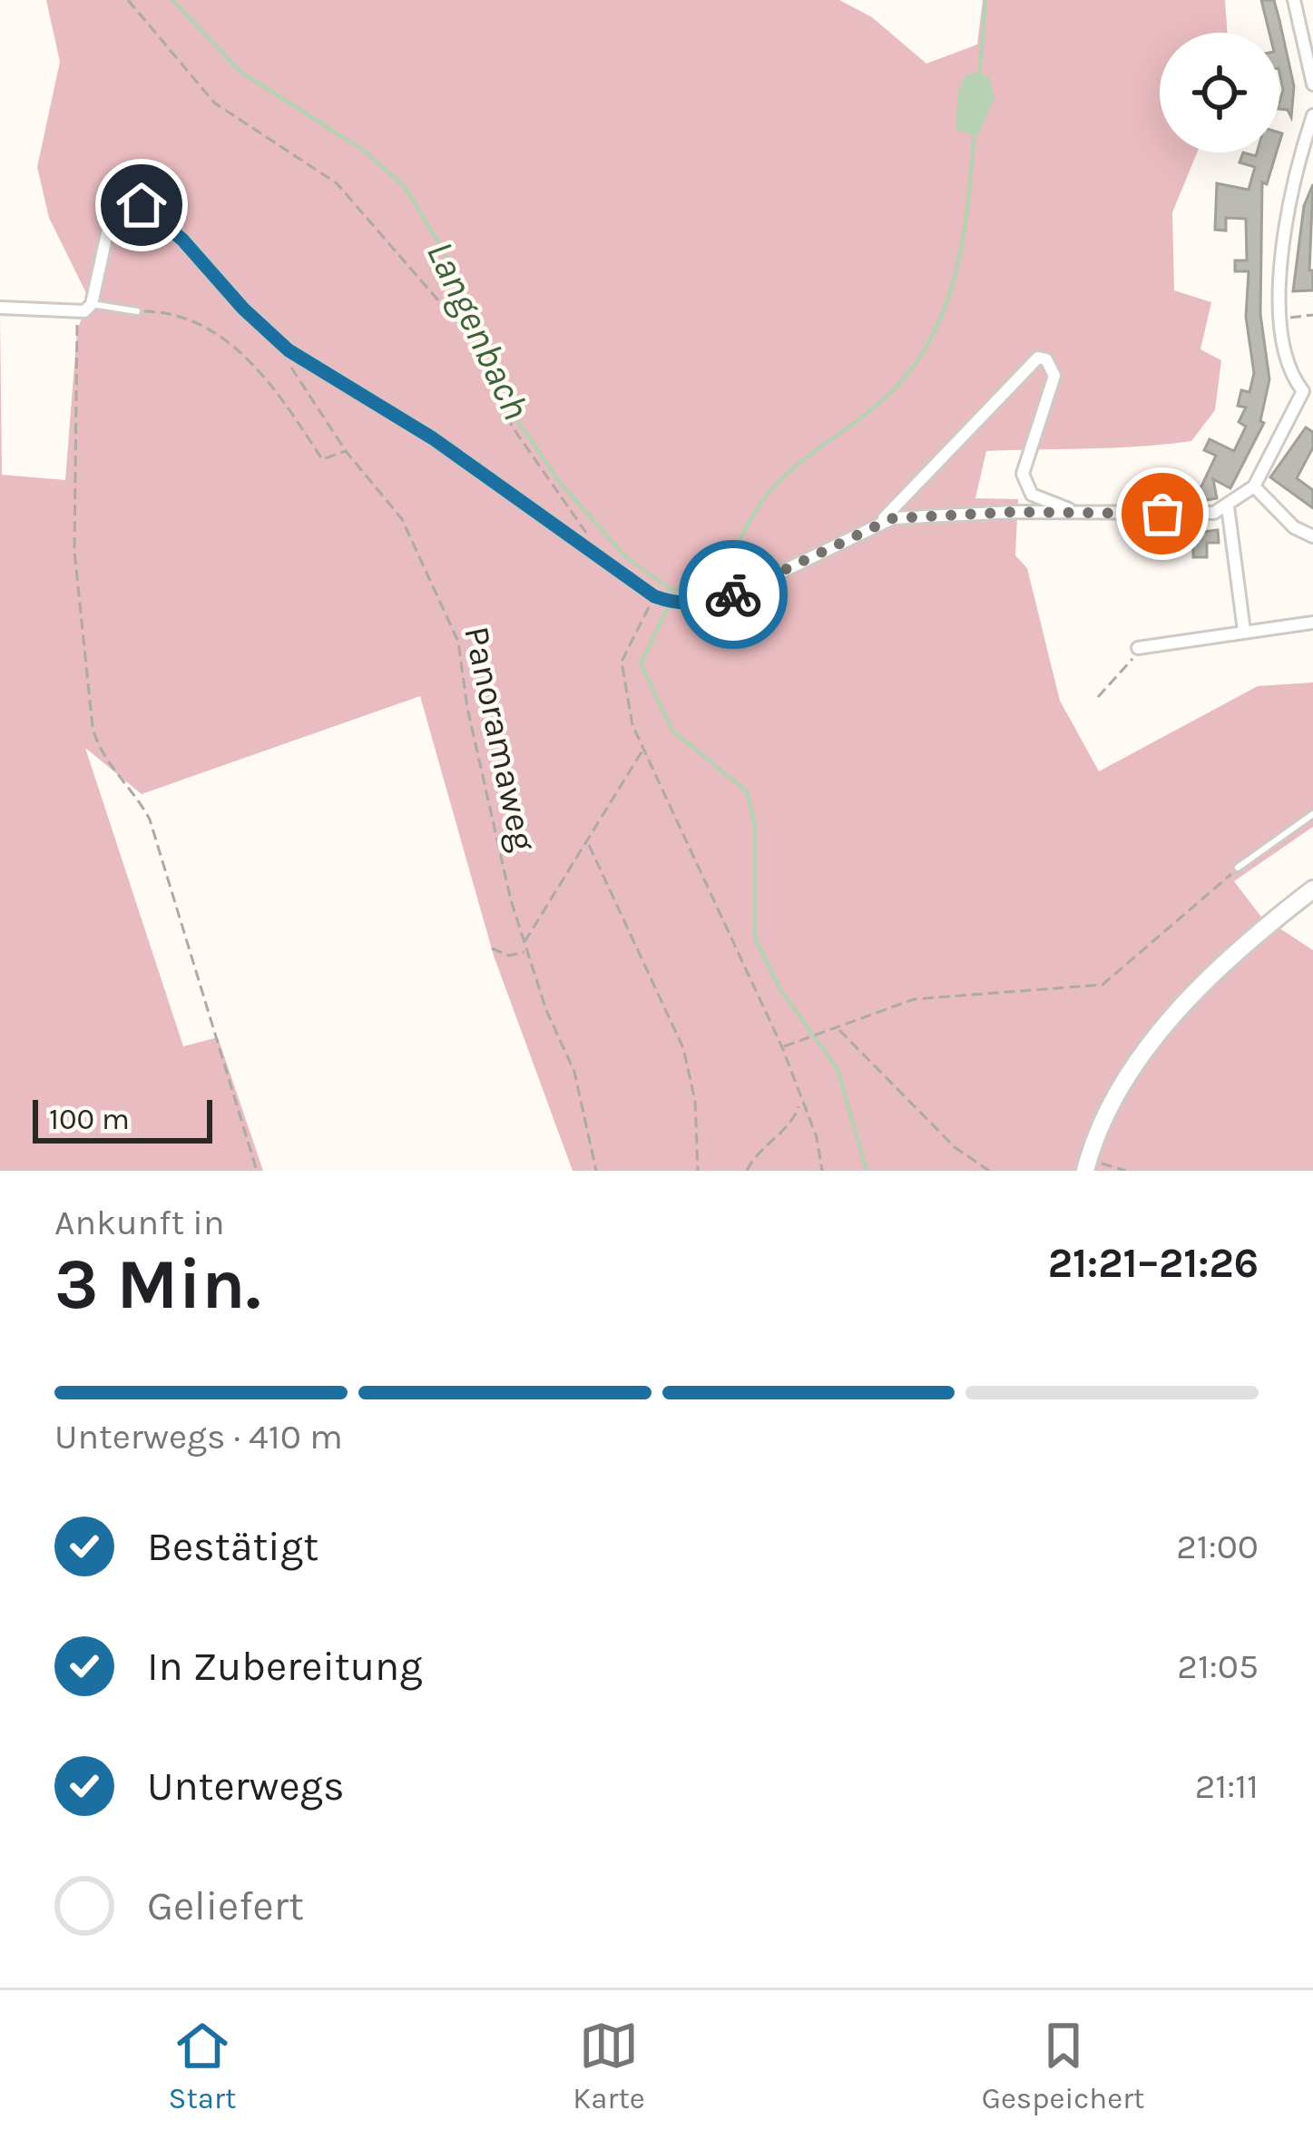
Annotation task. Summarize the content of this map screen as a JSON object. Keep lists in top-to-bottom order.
{
  "streets": {
    "path": ["Panoramaweg"]
  },
  "water": ["Langenbach"],
  "scale_bar": "100 m",
  "page": {
    "scale": "100 m",
    "heading": ["3 Min.", "Ankunft in", "21:21–21:26"],
    "bar": "Unterwegs · 410 m",
    "list": [
      ["Bestätigt", "21:00"],
      ["In Zubereitung", "21:05"],
      ["Unterwegs", "21:11"],
      "Geliefert"
    ],
    "tabs": ["Start", "Karte", "Gespeichert"]
  }
}
